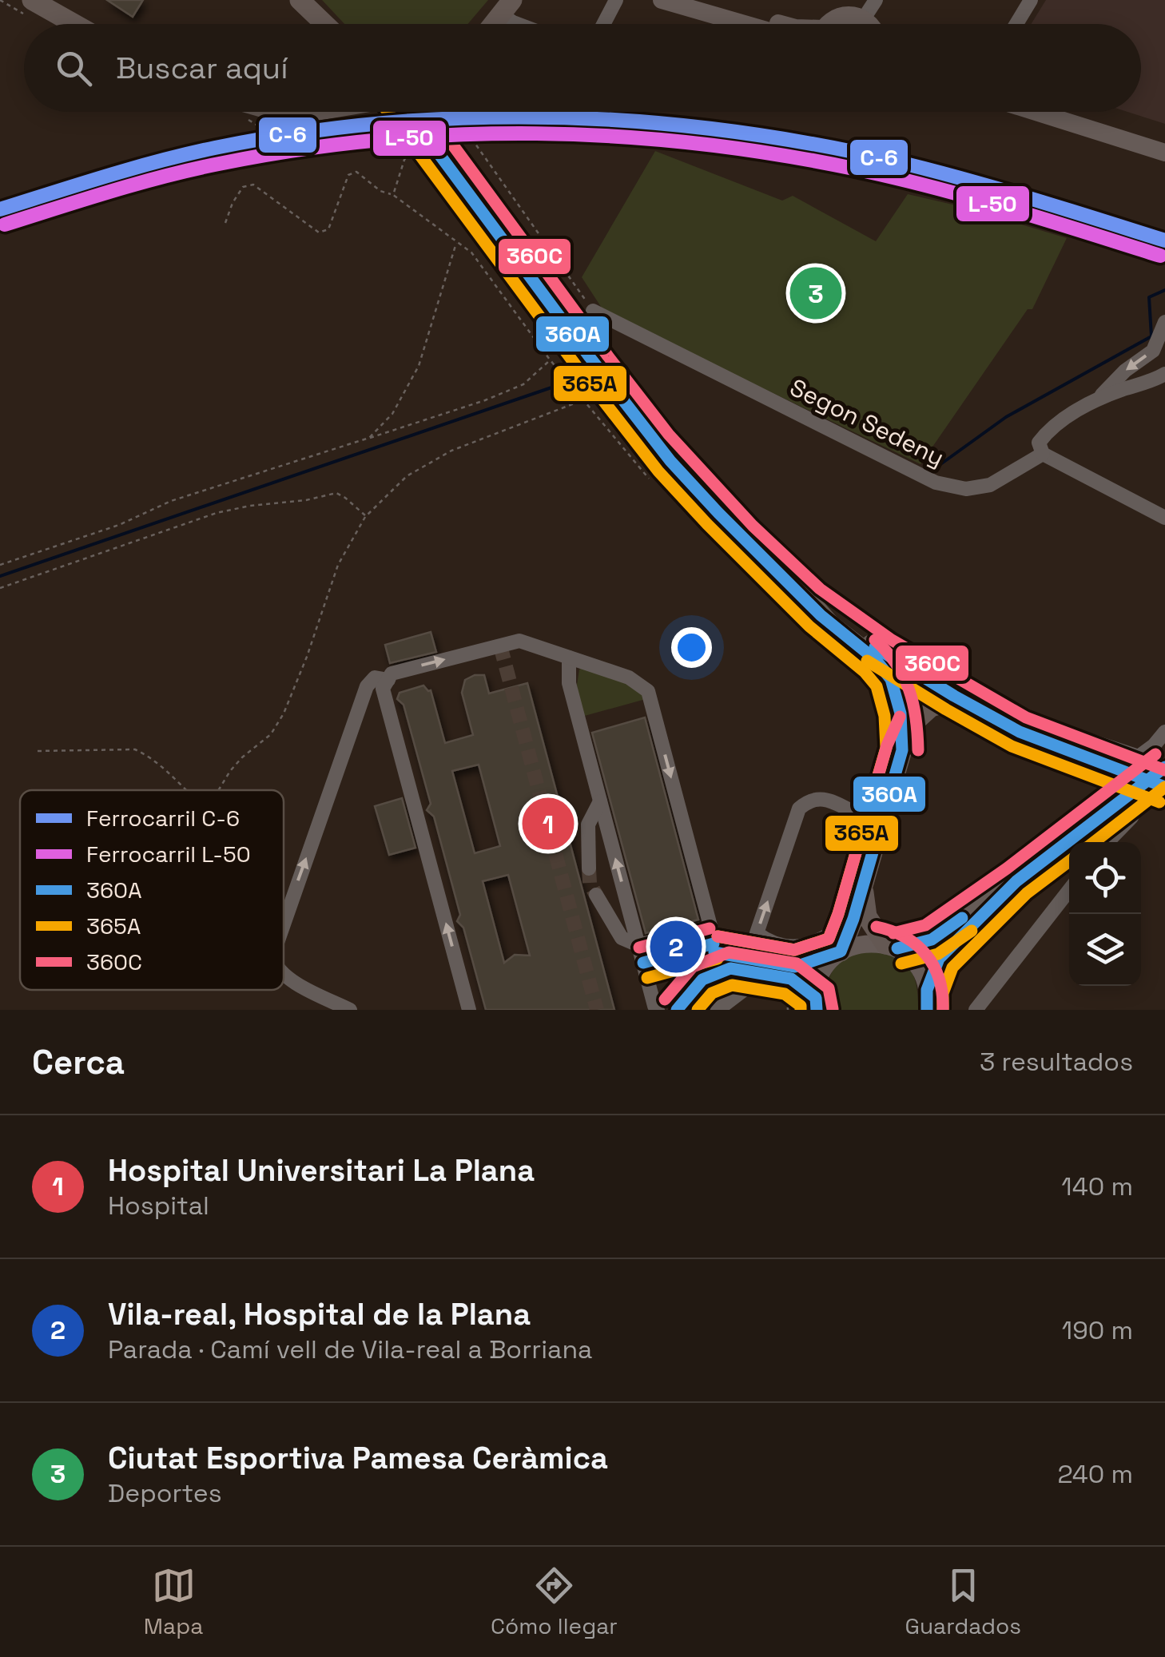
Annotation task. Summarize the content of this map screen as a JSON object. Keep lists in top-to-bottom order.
{
  "streets": {
    "street": ["Segon Sedeny"]
  },
  "lines": [
    "transit line 360A",
    "transit line 365A",
    "transit line 360C",
    "rail line C-6",
    "rail line L-50"
  ],
  "legend": [
    "Ferrocarril C-6",
    "Ferrocarril L-50",
    "360A",
    "365A",
    "360C"
  ],
  "page": {
    "search": "Buscar aquí",
    "pins": ["3", "1", "2"],
    "heading": ["Cerca", "3 resultados"],
    "list": [
      {
        "mark": "1",
        "name": "Hospital Universitari La Plana",
        "note": "Hospital",
        "value": "140 m"
      },
      {
        "mark": "2",
        "name": "Vila-real, Hospital de la Plana",
        "note": "Parada · Camí vell de Vila-real a Borriana",
        "value": "190 m"
      },
      {
        "mark": "3",
        "name": "Ciutat Esportiva Pamesa Ceràmica",
        "note": "Deportes",
        "value": "240 m"
      }
    ],
    "nav": ["Mapa", "Cómo llegar", "Guardados"]
  }
}
